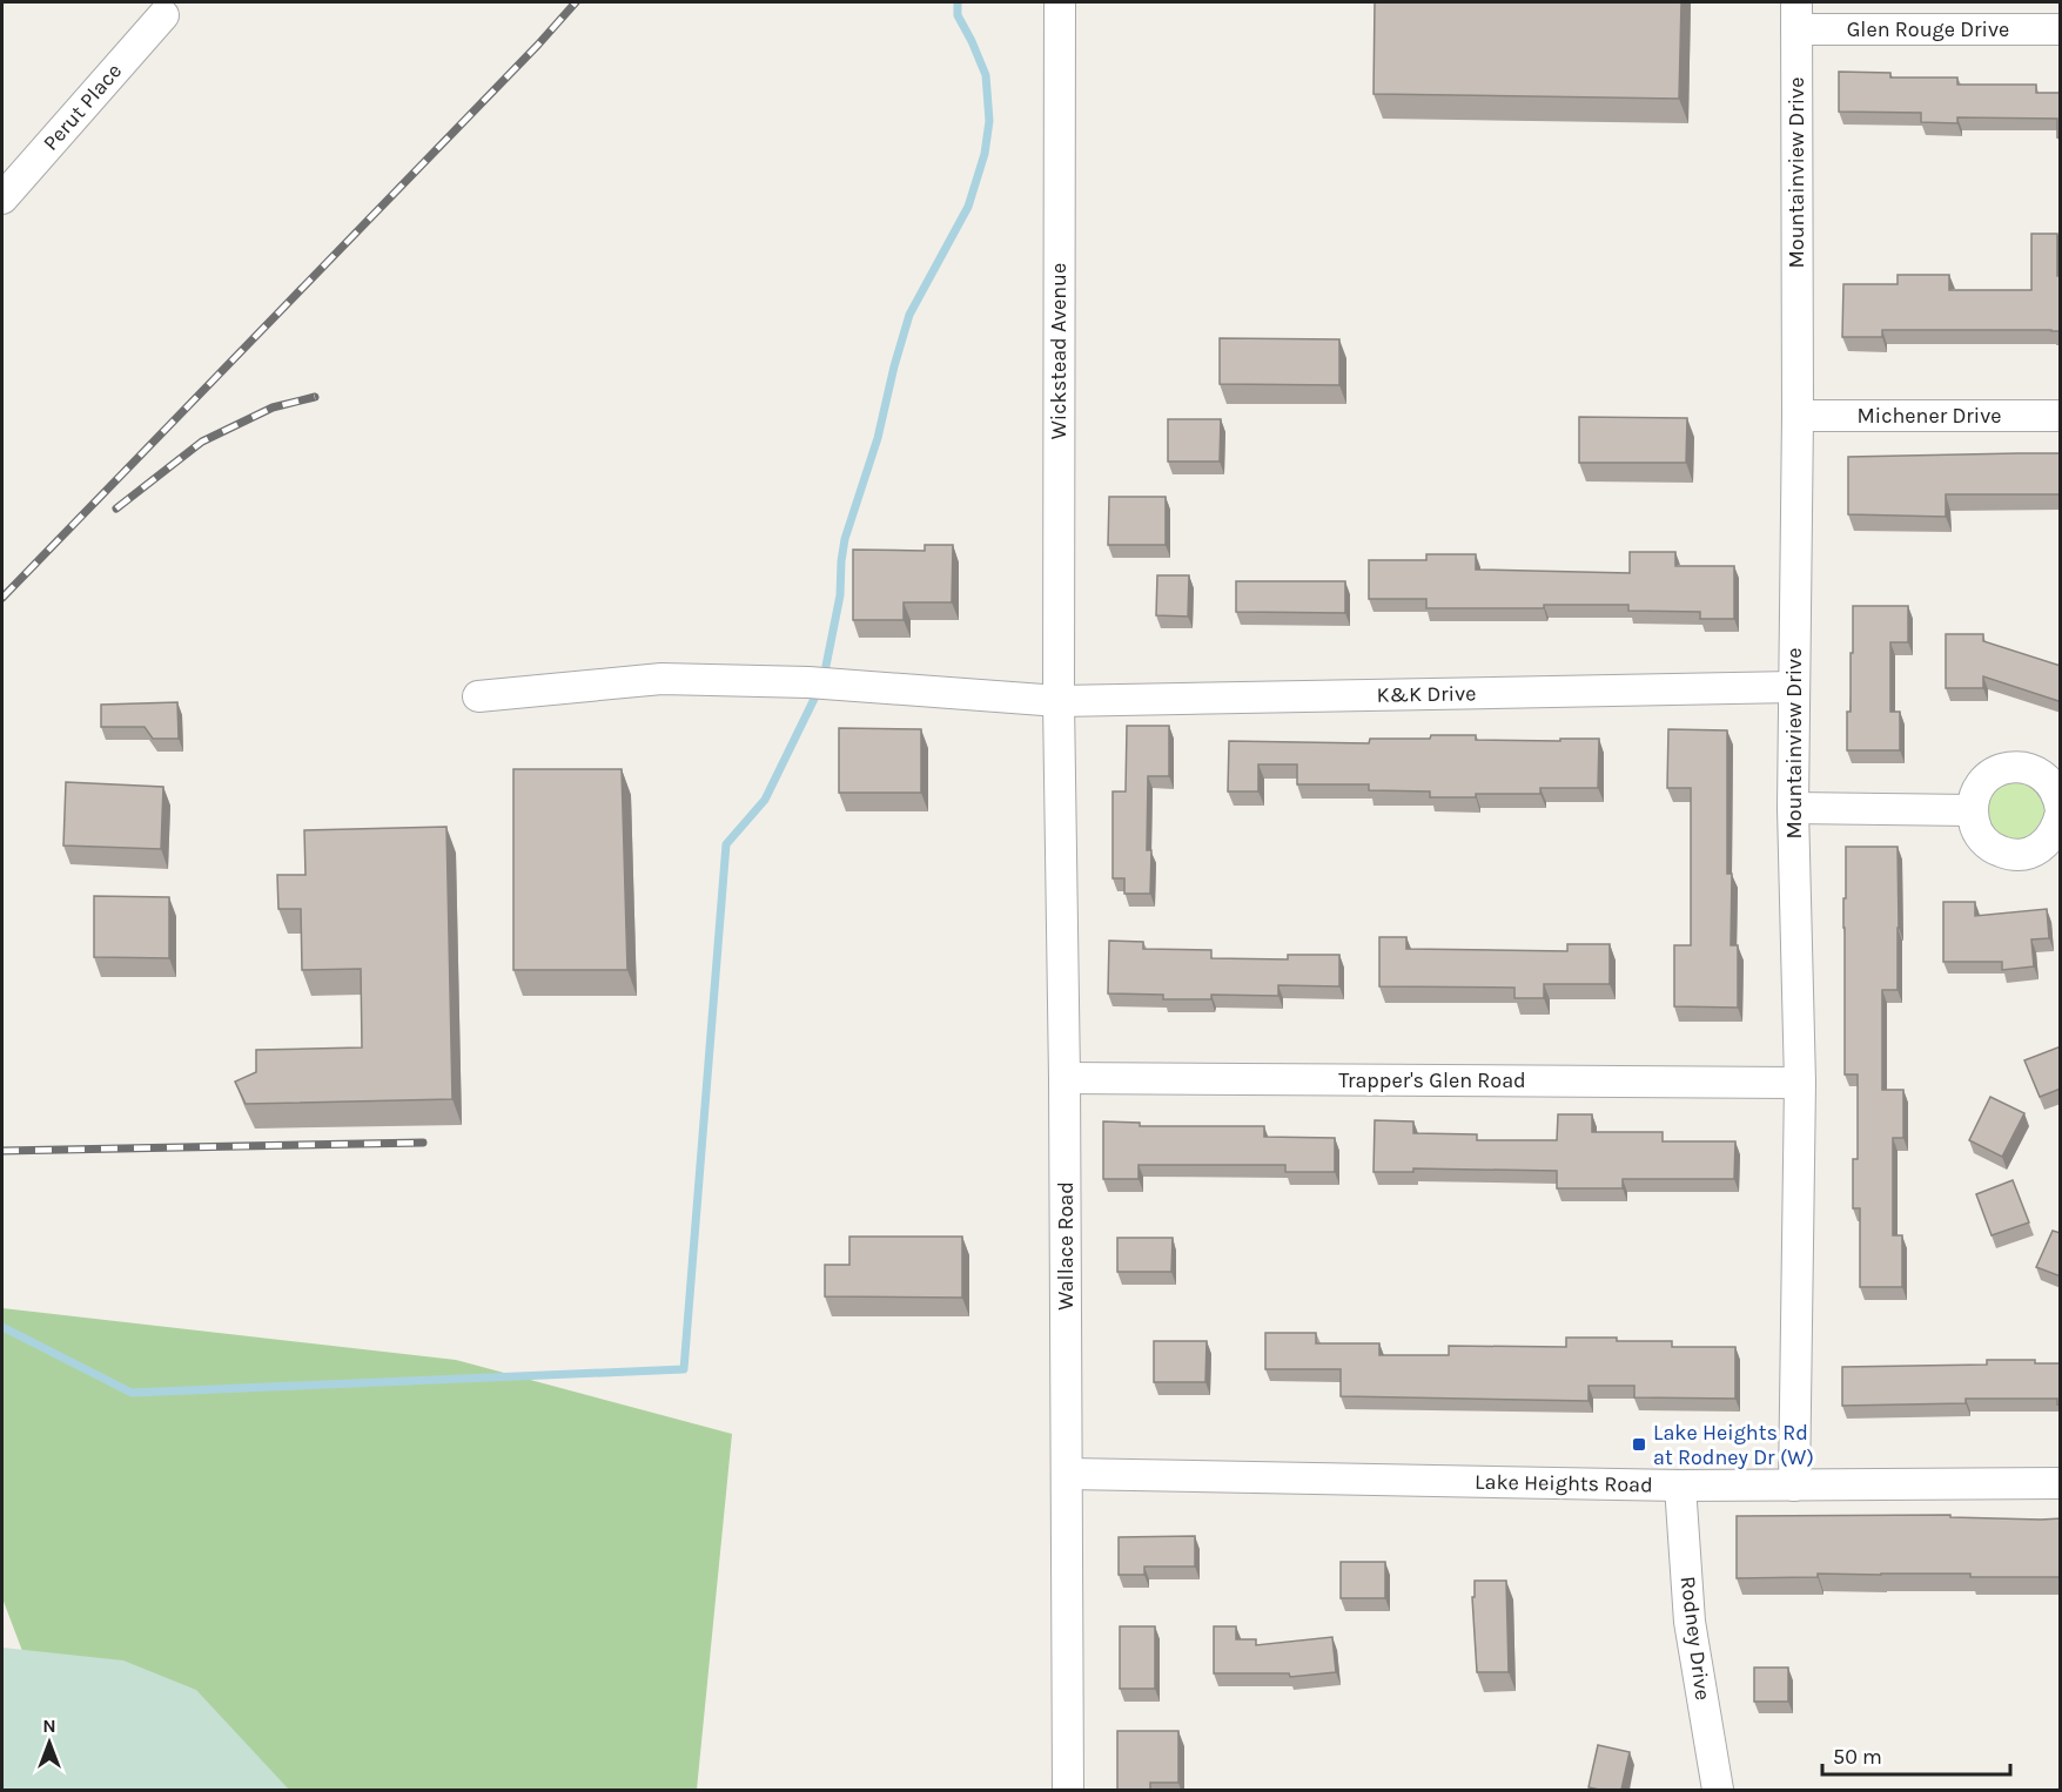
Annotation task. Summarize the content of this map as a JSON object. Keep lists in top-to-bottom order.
{
  "streets": {
    "street": [
      "Glen Rouge Drive",
      "Perut Place",
      "Mountainview Drive",
      "Wickstead Avenue",
      "Michener Drive",
      "K&K Drive",
      "Trapper's Glen Road",
      "Wallace Road",
      "Lake Heights Road",
      "Rodney Drive"
    ]
  },
  "crossings": [
    ["Glen Rouge Drive", "Mountainview Drive"],
    ["Mountainview Drive", "Michener Drive"],
    ["Mountainview Drive", "K&K Drive"],
    ["Mountainview Drive", "Trapper's Glen Road"],
    ["Mountainview Drive", "Lake Heights Road"],
    ["Wickstead Avenue", "K&K Drive"],
    ["Wickstead Avenue", "Wallace Road"],
    ["K&K Drive", "Wallace Road"],
    ["Trapper's Glen Road", "Wallace Road"],
    ["Wallace Road", "Lake Heights Road"],
    ["Lake Heights Road", "Rodney Drive"]
  ],
  "places": {
    "transit": ["Lake Heights Rd at Rodney Dr (W)"]
  },
  "scale_bar": "50 m",
  "north": "top"
}
